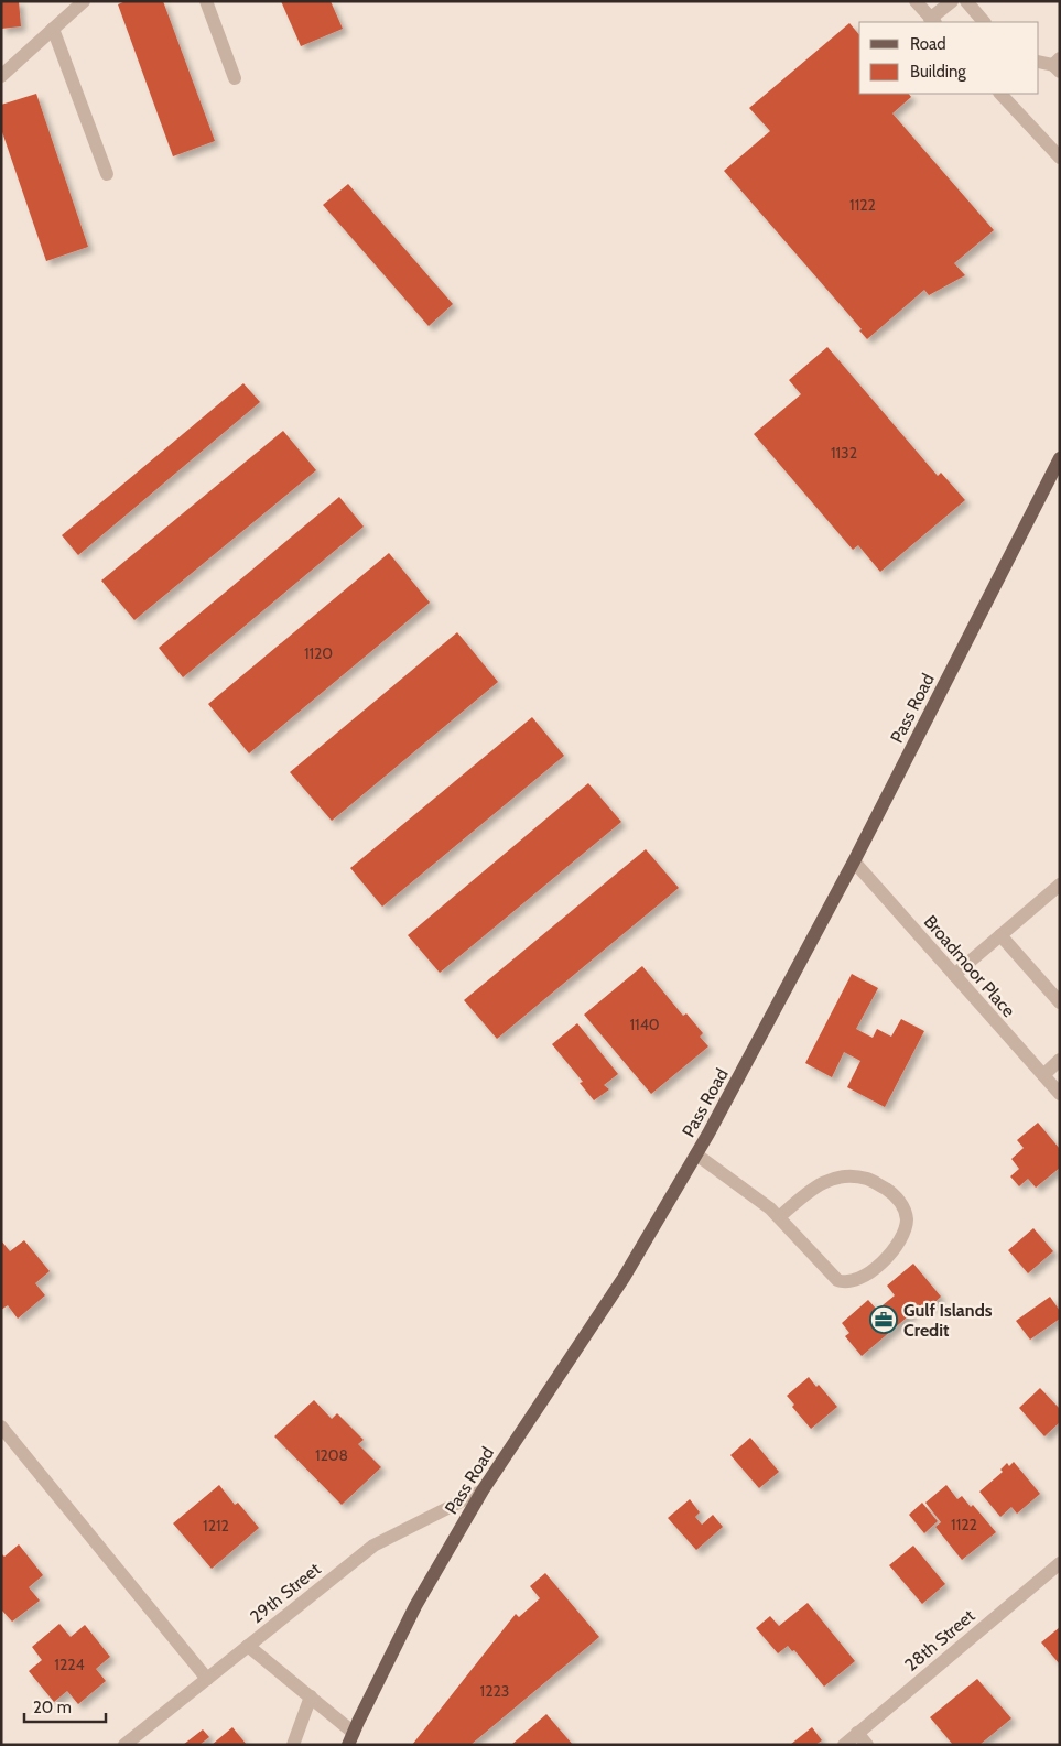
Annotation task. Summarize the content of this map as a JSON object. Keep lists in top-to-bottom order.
{
  "streets": {
    "main road": ["Pass Road"],
    "street": ["Broadmoor Place", "29th Street", "28th Street"]
  },
  "crossings": [
    ["Pass Road", "Broadmoor Place"],
    ["Pass Road", "29th Street"]
  ],
  "places": {
    "office": ["Gulf Islands Credit"]
  },
  "house_numbers": [
    "1122",
    "1132",
    "1120",
    "1140",
    "1208",
    "1122",
    "1212",
    "1224",
    "1223"
  ],
  "legend": ["Road", "Building"],
  "scale_bar": "20 m"
}
